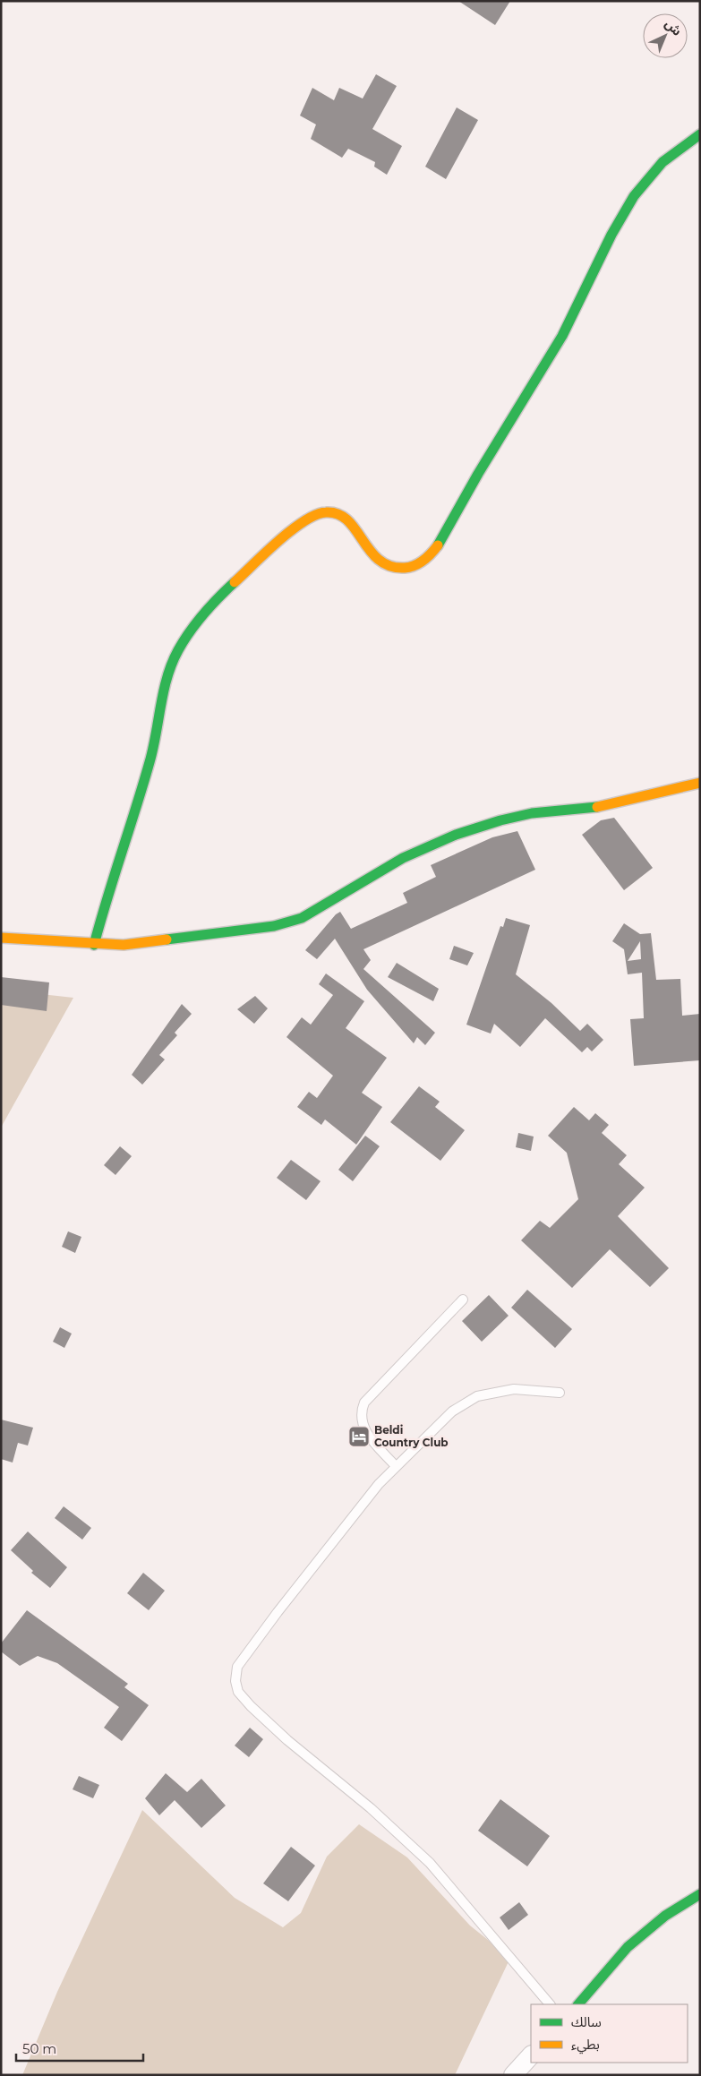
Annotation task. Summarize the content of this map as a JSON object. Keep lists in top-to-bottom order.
{
  "places": {
    "hotel": ["Beldi Country Club"]
  },
  "legend": ["سالك", "بطيء"],
  "scale_bar": "50 m",
  "north": "top right"
}
